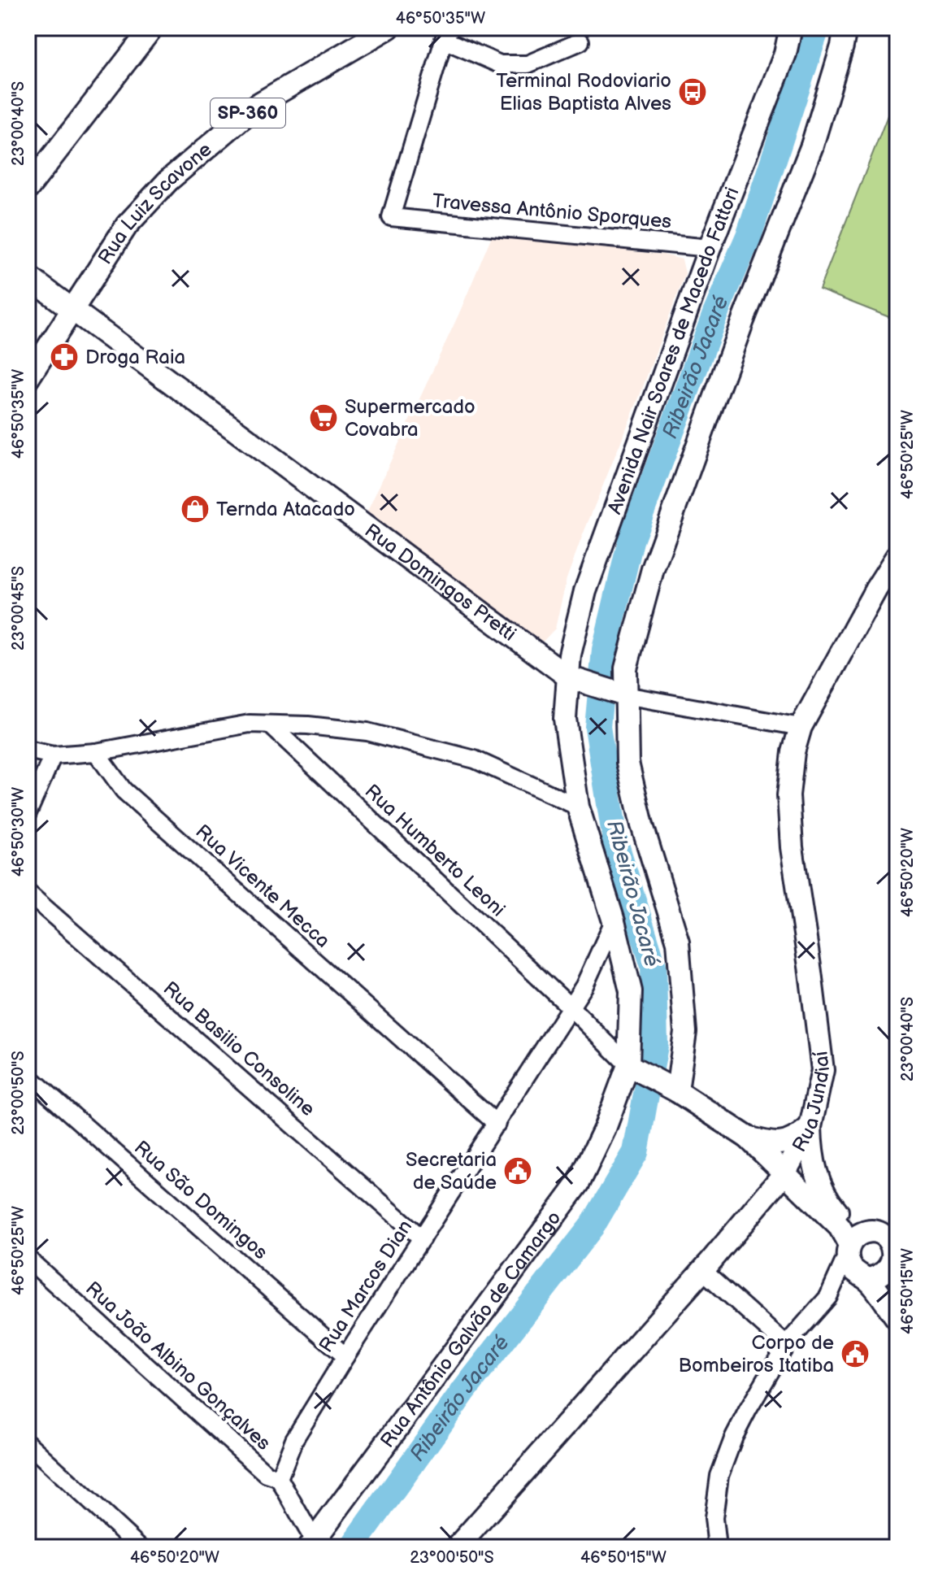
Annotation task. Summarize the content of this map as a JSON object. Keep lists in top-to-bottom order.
{
  "streets": {
    "main road": [
      "SP-360",
      "Rua Luiz Scavone",
      "Avenida Nair Soares de Macedo Fattori",
      "Rua Domingos Pretti",
      "Rua Jundiaí",
      "Rua Antônio Galvão de Camargo"
    ],
    "street": [
      "Travessa Antônio Sporques",
      "Rua Humberto Leoni",
      "Rua Vicente Mecca",
      "Rua Basilio Consoline",
      "Rua São Domingos",
      "Rua Marcos Dian",
      "Rua João Albino Gonçalves"
    ]
  },
  "crossings": [
    ["Rua Luiz Scavone", "Rua Domingos Pretti"],
    ["Travessa Antônio Sporques", "Avenida Nair Soares de Macedo Fattori"],
    ["Avenida Nair Soares de Macedo Fattori", "Rua Domingos Pretti"],
    ["Avenida Nair Soares de Macedo Fattori", "Rua Marcos Dian"],
    ["Avenida Nair Soares de Macedo Fattori", "Rua Antônio Galvão de Camargo"],
    ["Rua Domingos Pretti", "Rua Jundiaí"],
    ["Rua Humberto Leoni", "Rua Marcos Dian"],
    ["Rua Humberto Leoni", "Rua Antônio Galvão de Camargo"],
    ["Rua Vicente Mecca", "Rua Marcos Dian"],
    ["Rua Basilio Consoline", "Rua Marcos Dian"],
    ["Rua São Domingos", "Rua Marcos Dian"],
    ["Rua Marcos Dian", "Rua Antônio Galvão de Camargo"],
    ["Rua Marcos Dian", "Rua João Albino Gonçalves"],
    ["Rua Antônio Galvão de Camargo", "Rua João Albino Gonçalves"]
  ],
  "water": ["Ribeirão Jacaré"],
  "places": {
    "bus stop": ["Terminal Rodoviario Elias Baptista Alves"],
    "pharmacy": ["Droga Raia"],
    "supermarket": ["Supermercado Covabra"],
    "shop": ["Ternda Atacado"],
    "public building": ["Secretaria de Saúde", "Corpo de Bombeiros Itatiba"]
  },
  "coordinates": [
    "46°50'35\"W",
    "23°00'40\"S",
    "46°50'25\"W",
    "23°00'45\"S",
    "46°50'30\"W",
    "46°50'20\"W",
    "23°00'50\"S",
    "46°50'15\"W"
  ]
}
